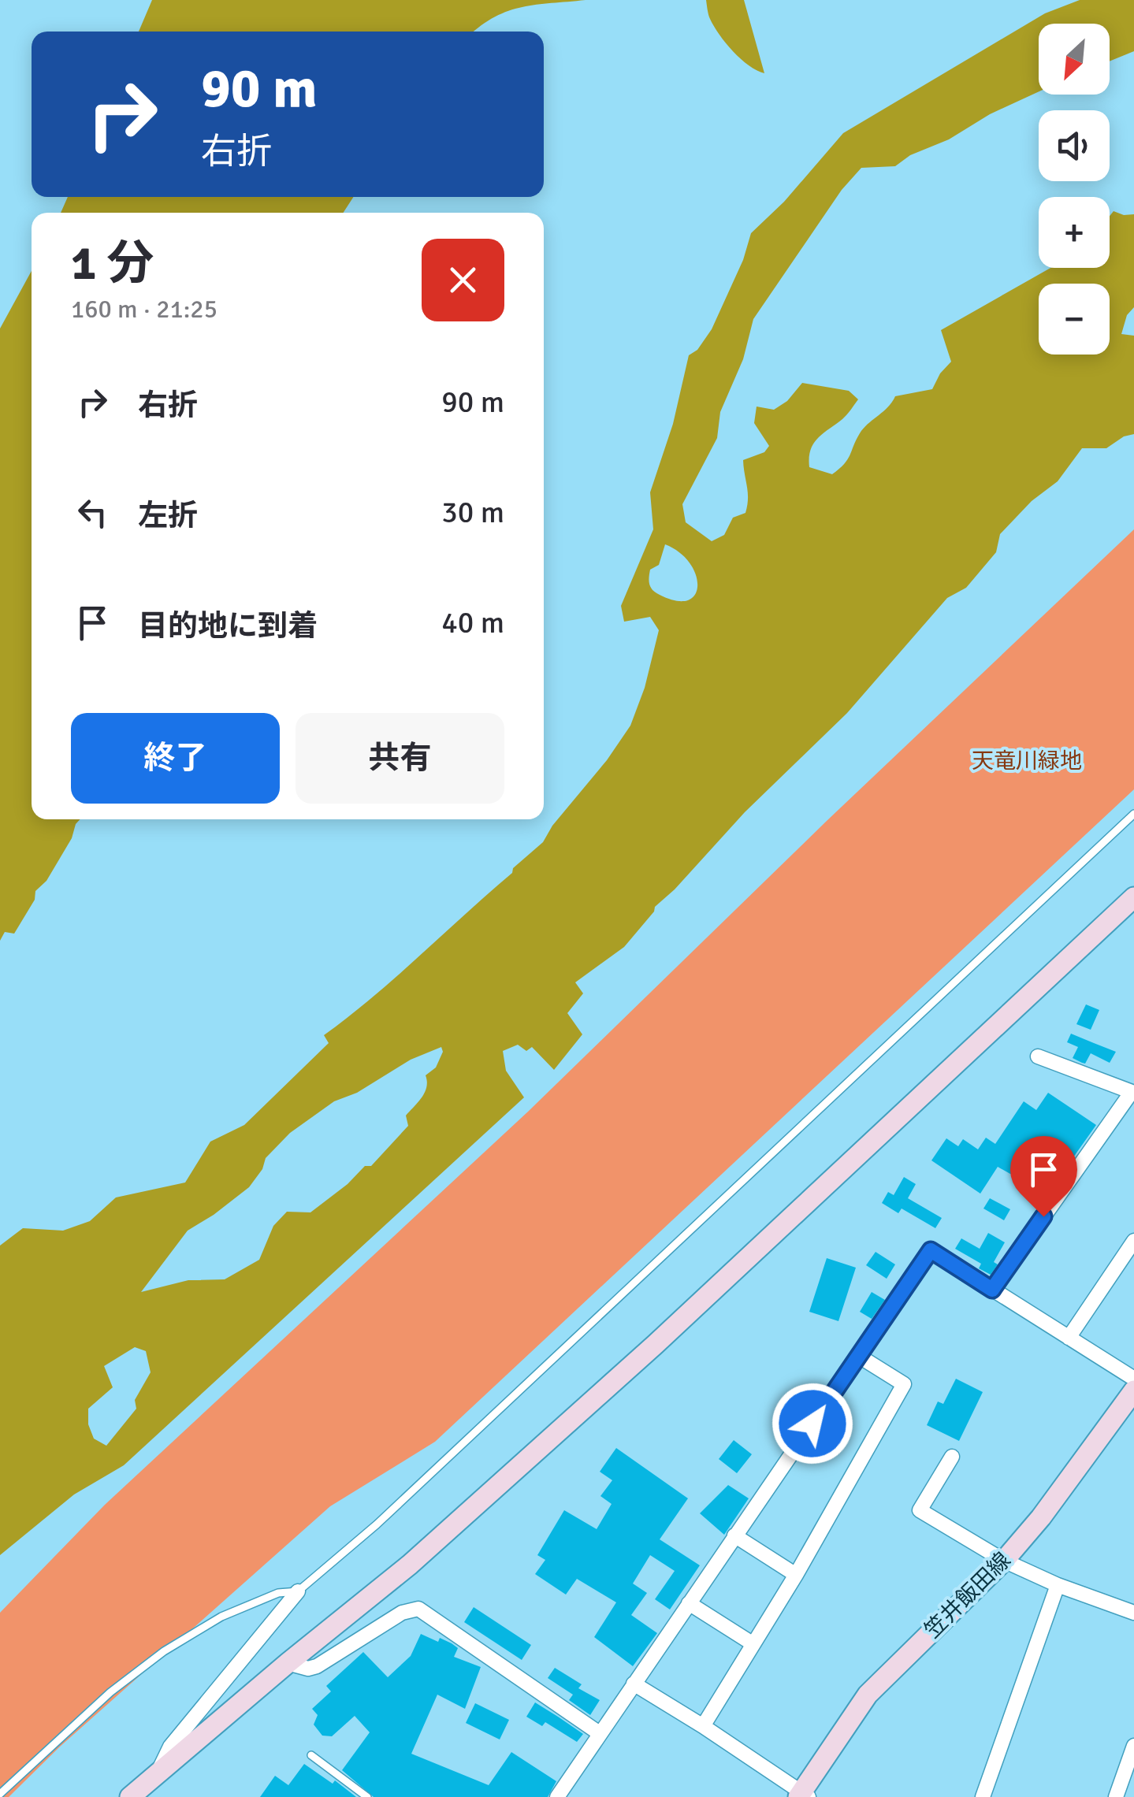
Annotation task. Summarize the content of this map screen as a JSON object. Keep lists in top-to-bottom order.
{
  "streets": {
    "street": ["笠井飯田線"]
  },
  "parks": ["天竜川緑地"],
  "north": "bottom left",
  "page": {
    "map_buttons": ["+", "−"],
    "turn": ["90 m", "右折"],
    "heading": ["1 分", "160 m · 21:25"],
    "list": [
      {
        "name": "右折",
        "value": "90 m"
      },
      {
        "name": "左折",
        "value": "30 m"
      },
      {
        "name": "目的地に到着",
        "value": "40 m"
      }
    ],
    "buttons": ["終了", "共有"]
  }
}
